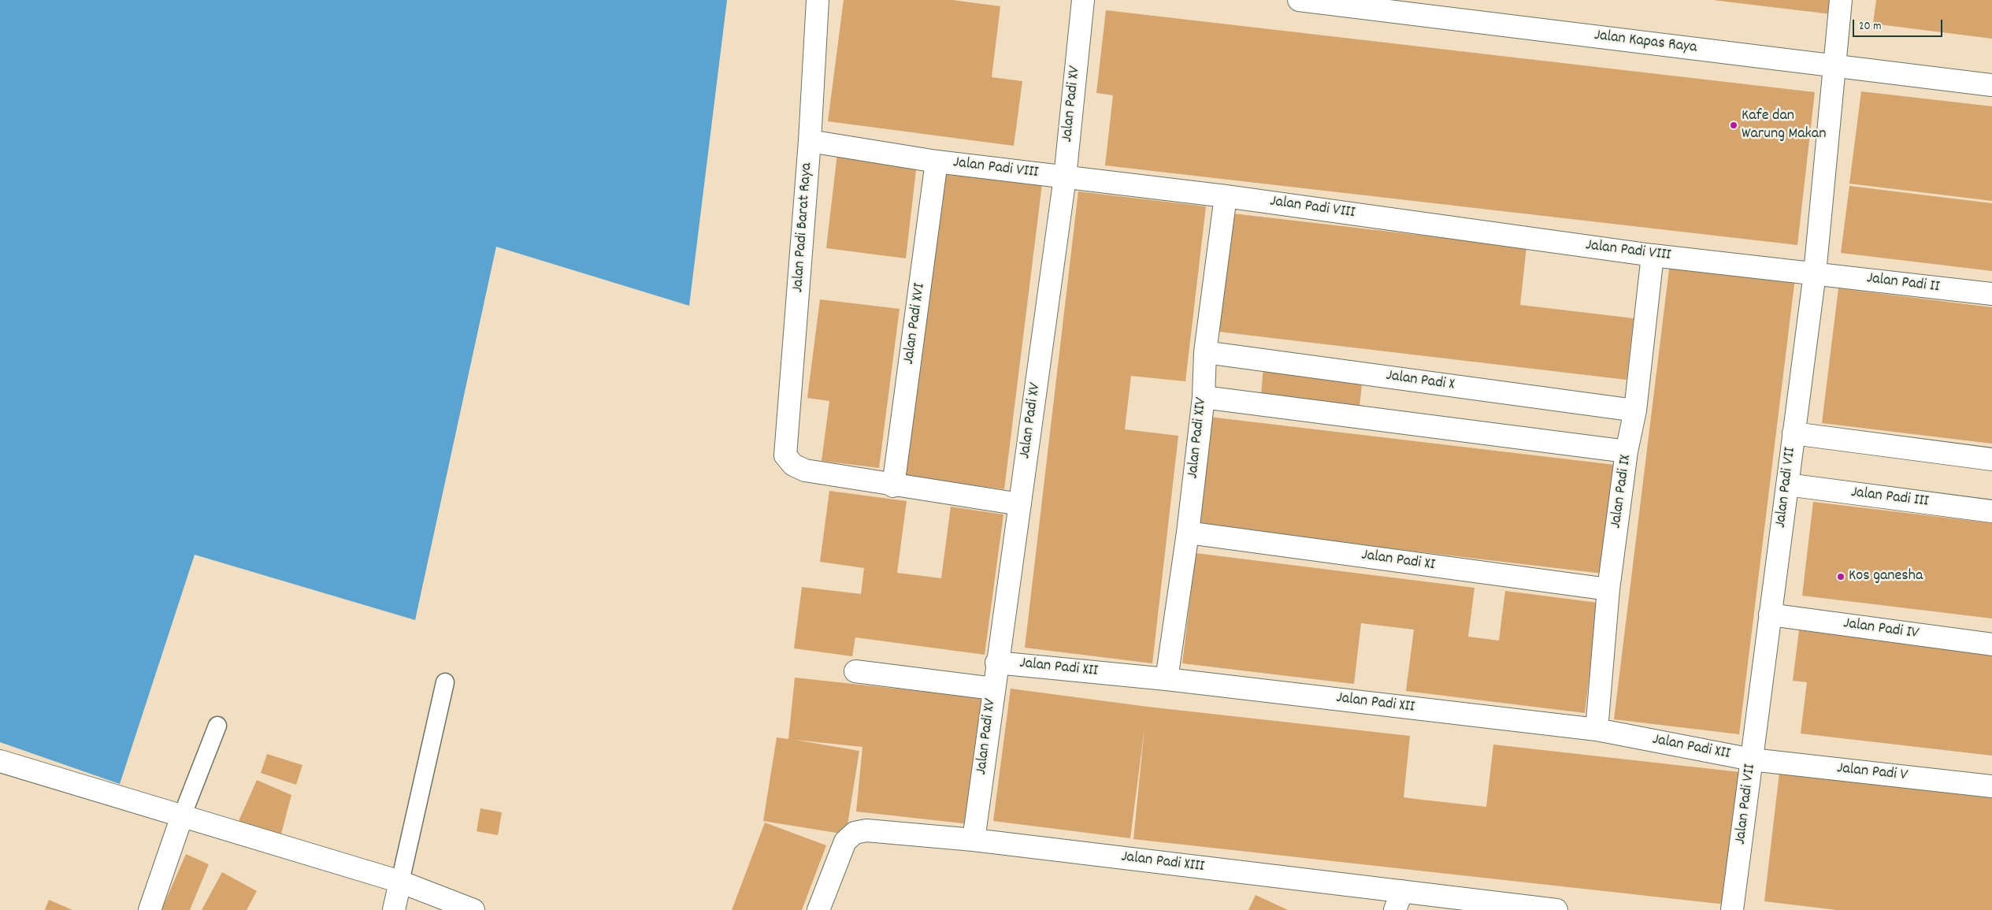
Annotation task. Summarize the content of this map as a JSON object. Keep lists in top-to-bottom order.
{
  "streets": {
    "street": [
      "Jalan Kapas Raya",
      "Jalan Padi XV",
      "Jalan Padi VIII",
      "Jalan Padi Barat Raya",
      "Jalan Padi II",
      "Jalan Padi XVI",
      "Jalan Padi X",
      "Jalan Padi XIV",
      "Jalan Padi VII",
      "Jalan Padi IX",
      "Jalan Padi III",
      "Jalan Padi XI",
      "Jalan Padi IV",
      "Jalan Padi XII",
      "Jalan Padi V",
      "Jalan Padi XIII"
    ]
  },
  "crossings": [
    ["Jalan Kapas Raya", "Jalan Padi VII"],
    ["Jalan Padi XV", "Jalan Padi VIII"],
    ["Jalan Padi XV", "Jalan Padi XII"],
    ["Jalan Padi XV", "Jalan Padi XIII"],
    ["Jalan Padi VIII", "Jalan Padi Barat Raya"],
    ["Jalan Padi VIII", "Jalan Padi II"],
    ["Jalan Padi VIII", "Jalan Padi XVI"],
    ["Jalan Padi VIII", "Jalan Padi XIV"],
    ["Jalan Padi VIII", "Jalan Padi VII"],
    ["Jalan Padi VIII", "Jalan Padi IX"],
    ["Jalan Padi Barat Raya", "Jalan Padi XVI"],
    ["Jalan Padi II", "Jalan Padi VII"],
    ["Jalan Padi X", "Jalan Padi XIV"],
    ["Jalan Padi X", "Jalan Padi IX"],
    ["Jalan Padi XIV", "Jalan Padi XI"],
    ["Jalan Padi XIV", "Jalan Padi XII"],
    ["Jalan Padi VII", "Jalan Padi III"],
    ["Jalan Padi VII", "Jalan Padi IV"],
    ["Jalan Padi VII", "Jalan Padi XII"],
    ["Jalan Padi VII", "Jalan Padi V"],
    ["Jalan Padi IX", "Jalan Padi XI"],
    ["Jalan Padi IX", "Jalan Padi XII"],
    ["Jalan Padi XII", "Jalan Padi V"]
  ],
  "places": ["Kafe dan Warung Makan", "Kos ganesha"],
  "scale_bar": "20 m"
}
